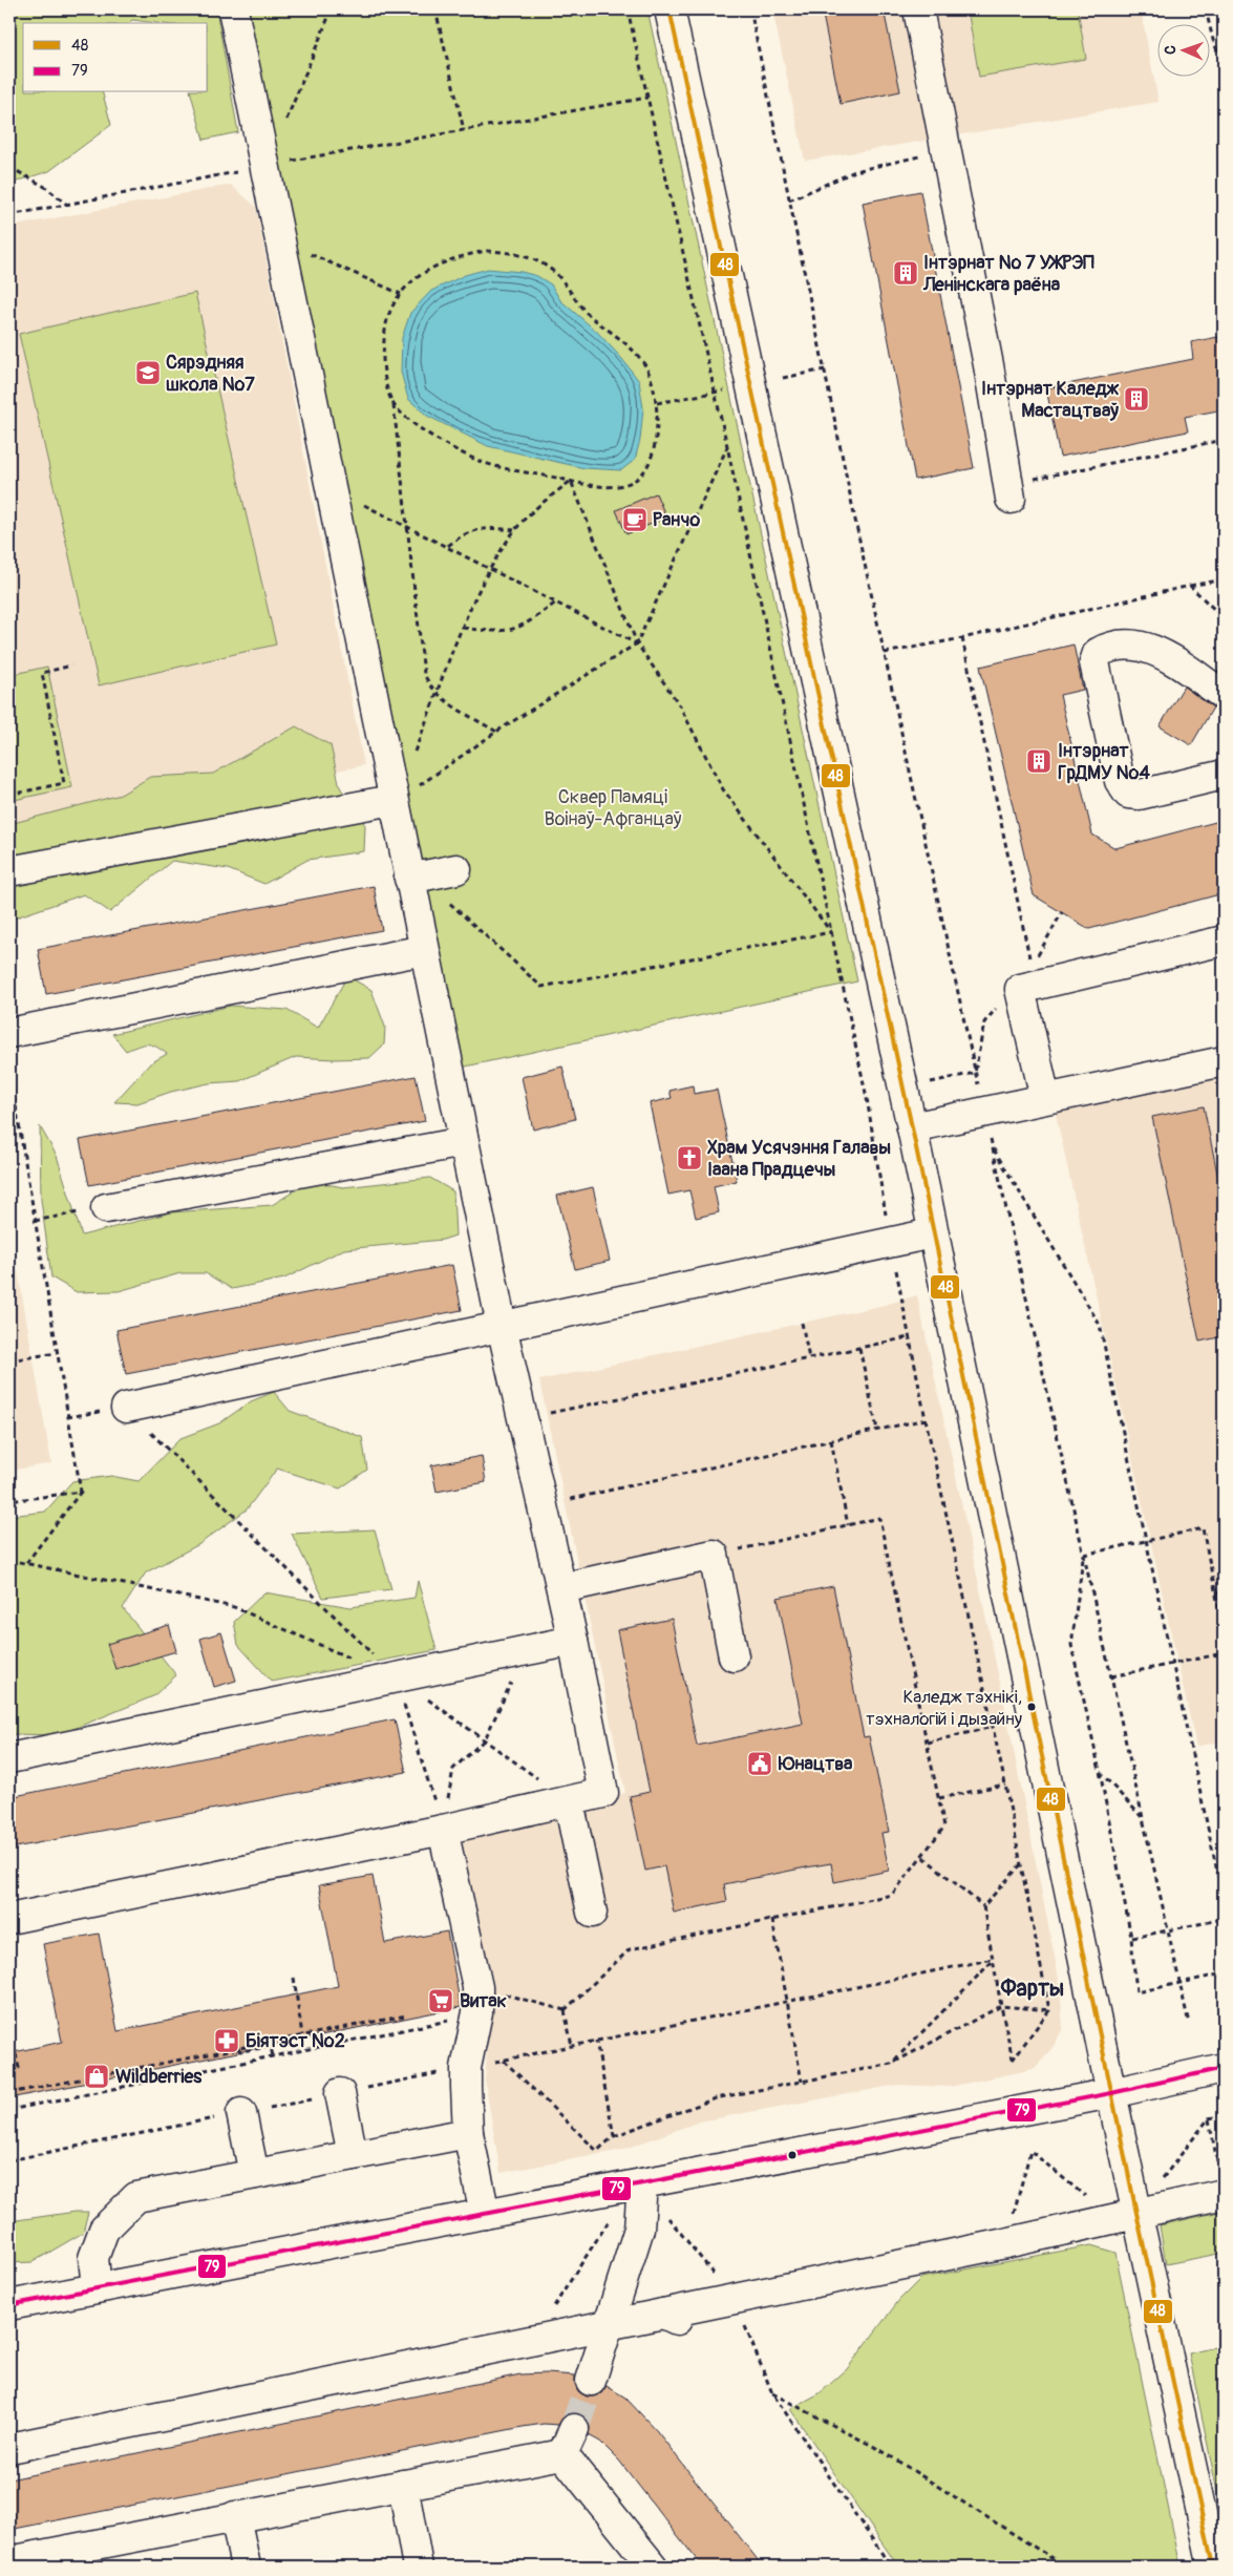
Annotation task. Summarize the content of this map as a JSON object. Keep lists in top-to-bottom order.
{
  "districts": ["Фарты"],
  "parks": ["Сквер Памяці Воінаў-Афганцаў"],
  "places": {
    "building": ["Інтэрнат № 7 УЖРЭП Ленінскага раёна", "Інтэрнат Каледж Мастацтваў", "Інтэрнат ГрДМУ №4"],
    "school or university": ["Сярэдняя школа №7"],
    "cafe": ["Ранчо"],
    "church": ["Храм Усячэння Галавы Іаана Прадцечы"],
    "other": ["Каледж тэхнікі, тэхналогій і дызайну"],
    "public building": ["Юнацтва"],
    "supermarket": ["Витак"],
    "pharmacy": ["Біятэст №2"],
    "shop": ["Wildberries"]
  },
  "lines": ["transit line 48", "transit line 79"],
  "legend": ["48", "79"],
  "north": "left"
}
